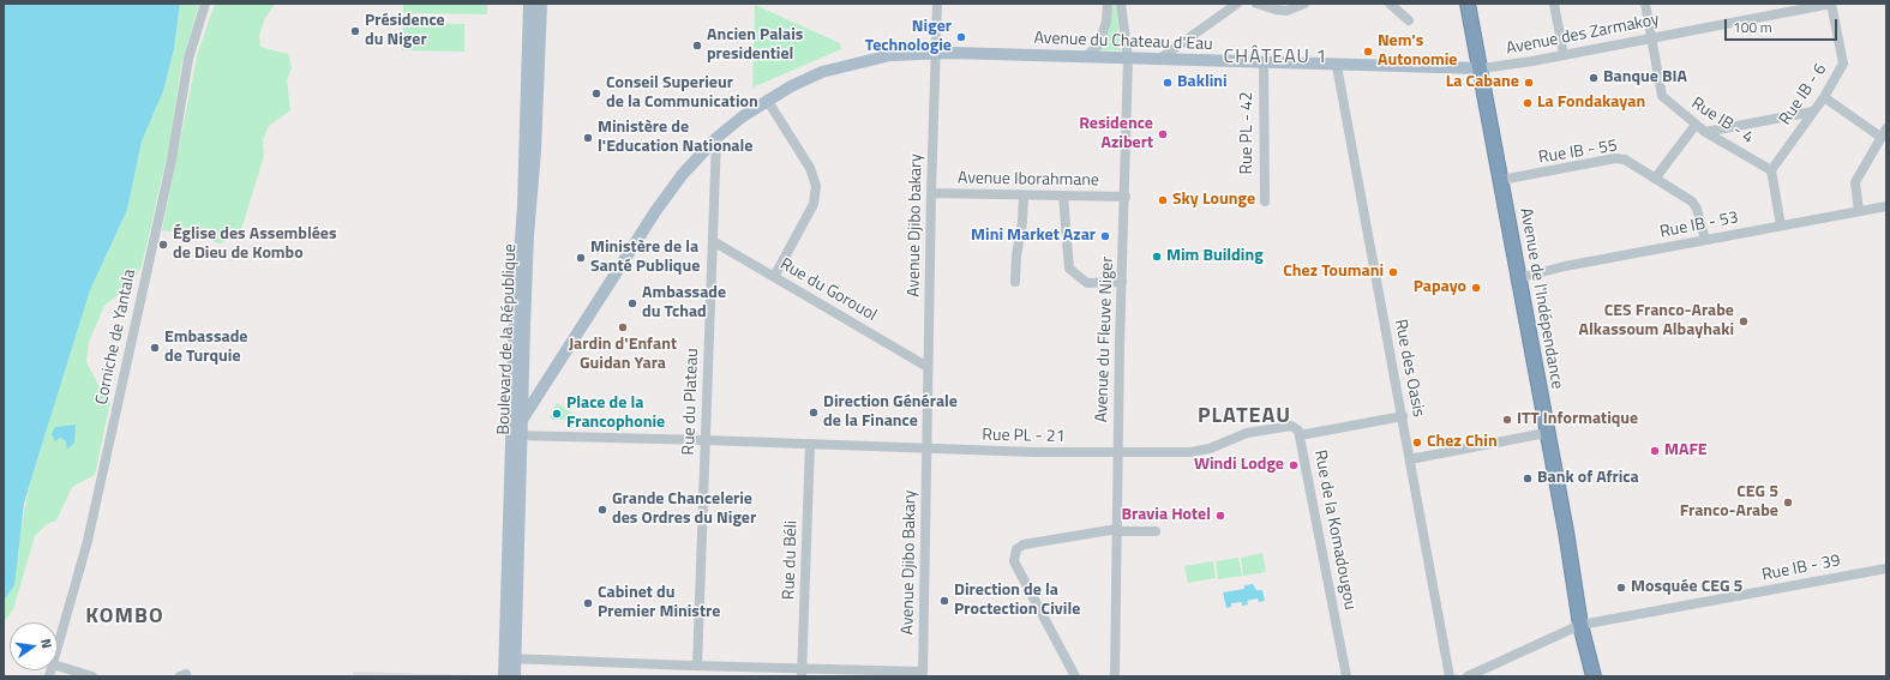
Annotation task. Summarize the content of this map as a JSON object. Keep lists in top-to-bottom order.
{
  "streets": {
    "highway": ["Avenue de l'Indépendance"],
    "main road": ["Avenue du Chateau d'Eau", "Boulevard de la République"],
    "street": [
      "Avenue des Zarmakoy",
      "Rue IB - 6",
      "Rue IB - 4",
      "Rue PL - 42",
      "Rue IB - 55",
      "Avenue Iborahmane",
      "Avenue Djibo bakary",
      "Rue IB - 53",
      "Rue du Gorouol",
      "Corniche de Yantala",
      "Avenue du Fleuve Niger",
      "Rue des Oasis",
      "Rue du Plateau",
      "Rue PL - 21",
      "Rue de la Komadougou",
      "Rue du Béli",
      "Avenue Djibo Bakary",
      "Rue IB - 39"
    ]
  },
  "crossings": [
    ["Avenue des Zarmakoy", "Avenue du Chateau d'Eau"],
    ["Avenue des Zarmakoy", "Rue IB - 6"],
    ["Avenue des Zarmakoy", "Rue IB - 4"],
    ["Avenue des Zarmakoy", "Avenue de l'Indépendance"],
    ["Avenue du Chateau d'Eau", "Rue PL - 42"],
    ["Avenue du Chateau d'Eau", "Avenue Djibo bakary"],
    ["Avenue du Chateau d'Eau", "Avenue de l'Indépendance"],
    ["Avenue du Chateau d'Eau", "Boulevard de la République"],
    ["Avenue du Chateau d'Eau", "Avenue du Fleuve Niger"],
    ["Avenue du Chateau d'Eau", "Rue des Oasis"],
    ["Avenue du Chateau d'Eau", "Rue du Plateau"],
    ["Avenue du Chateau d'Eau", "Rue PL - 21"],
    ["Rue IB - 6", "Rue IB - 4"],
    ["Rue IB - 55", "Rue IB - 53"],
    ["Rue IB - 55", "Avenue de l'Indépendance"],
    ["Avenue Iborahmane", "Avenue Djibo bakary"],
    ["Avenue Iborahmane", "Avenue du Fleuve Niger"],
    ["Avenue Djibo bakary", "Rue du Gorouol"],
    ["Avenue Djibo bakary", "Rue PL - 21"],
    ["Avenue Djibo bakary", "Avenue Djibo Bakary"],
    ["Rue IB - 53", "Avenue de l'Indépendance"],
    ["Rue du Gorouol", "Rue du Plateau"],
    ["Avenue de l'Indépendance", "Rue IB - 39"],
    ["Boulevard de la République", "Rue PL - 21"],
    ["Avenue du Fleuve Niger", "Rue PL - 21"],
    ["Rue des Oasis", "Rue de la Komadougou"],
    ["Rue du Plateau", "Rue PL - 21"],
    ["Rue PL - 21", "Rue de la Komadougou"],
    ["Rue PL - 21", "Rue du Béli"],
    ["Rue PL - 21", "Avenue Djibo Bakary"]
  ],
  "districts": ["CHÂTEAU 1", "PLATEAU", "KOMBO"],
  "places": [
    "Présidence du Niger",
    "Niger Technologie",
    "Ancien Palais presidentiel",
    "Nem's Autonomie",
    "Banque BIA",
    "Baklini",
    "La Cabane",
    "Conseil Superieur de la Communication",
    "La Fondakayan",
    "Residence Azibert",
    "Ministère de l'Education Nationale",
    "Sky Lounge",
    "Mini Market Azar",
    "Église des Assemblées de Dieu de Kombo",
    "Mim Building",
    "Ministère de la Santé Publique",
    "Chez Toumani",
    "Papayo",
    "Ambassade du Tchad",
    "CES Franco-Arabe Alkassoum Albayhaki",
    "Jardin d'Enfant Guidan Yara",
    "Embassade de Turquie",
    "Direction Générale de la Finance",
    "Place de la Francophonie",
    "ITT Informatique",
    "Chez Chin",
    "MAFE",
    "Windi Lodge",
    "Bank of Africa",
    "CEG 5 Franco-Arabe",
    "Grande Chancelerie des Ordres du Niger",
    "Bravia Hotel",
    "Mosquée CEG 5",
    "Direction de la Proctection Civile",
    "Cabinet du Premier Ministre"
  ],
  "scale_bar": "100 m",
  "north": "right"
}
